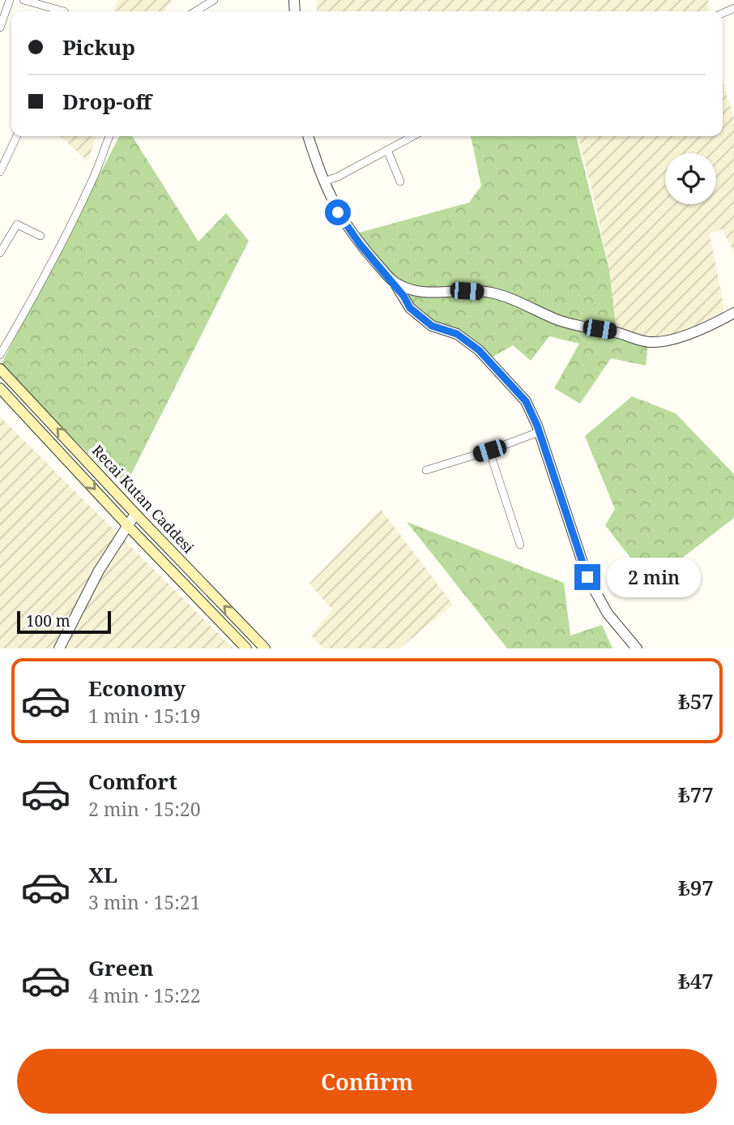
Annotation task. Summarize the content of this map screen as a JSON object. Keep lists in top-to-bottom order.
{
  "streets": {
    "main road": ["Recai Kutan Caddesi"]
  },
  "scale_bar": "100 m",
  "page": {
    "banner": ["Pickup", "Drop-off"],
    "bubble": "2 min",
    "scale": "100 m",
    "list": [
      {
        "name": "Economy",
        "note": "1 min · 15:19",
        "value": "₺57"
      },
      {
        "name": "Comfort",
        "note": "2 min · 15:20",
        "value": "₺77"
      },
      {
        "name": "XL",
        "note": "3 min · 15:21",
        "value": "₺97"
      },
      {
        "name": "Green",
        "note": "4 min · 15:22",
        "value": "₺47"
      }
    ],
    "buttons": "Confirm"
  }
}
